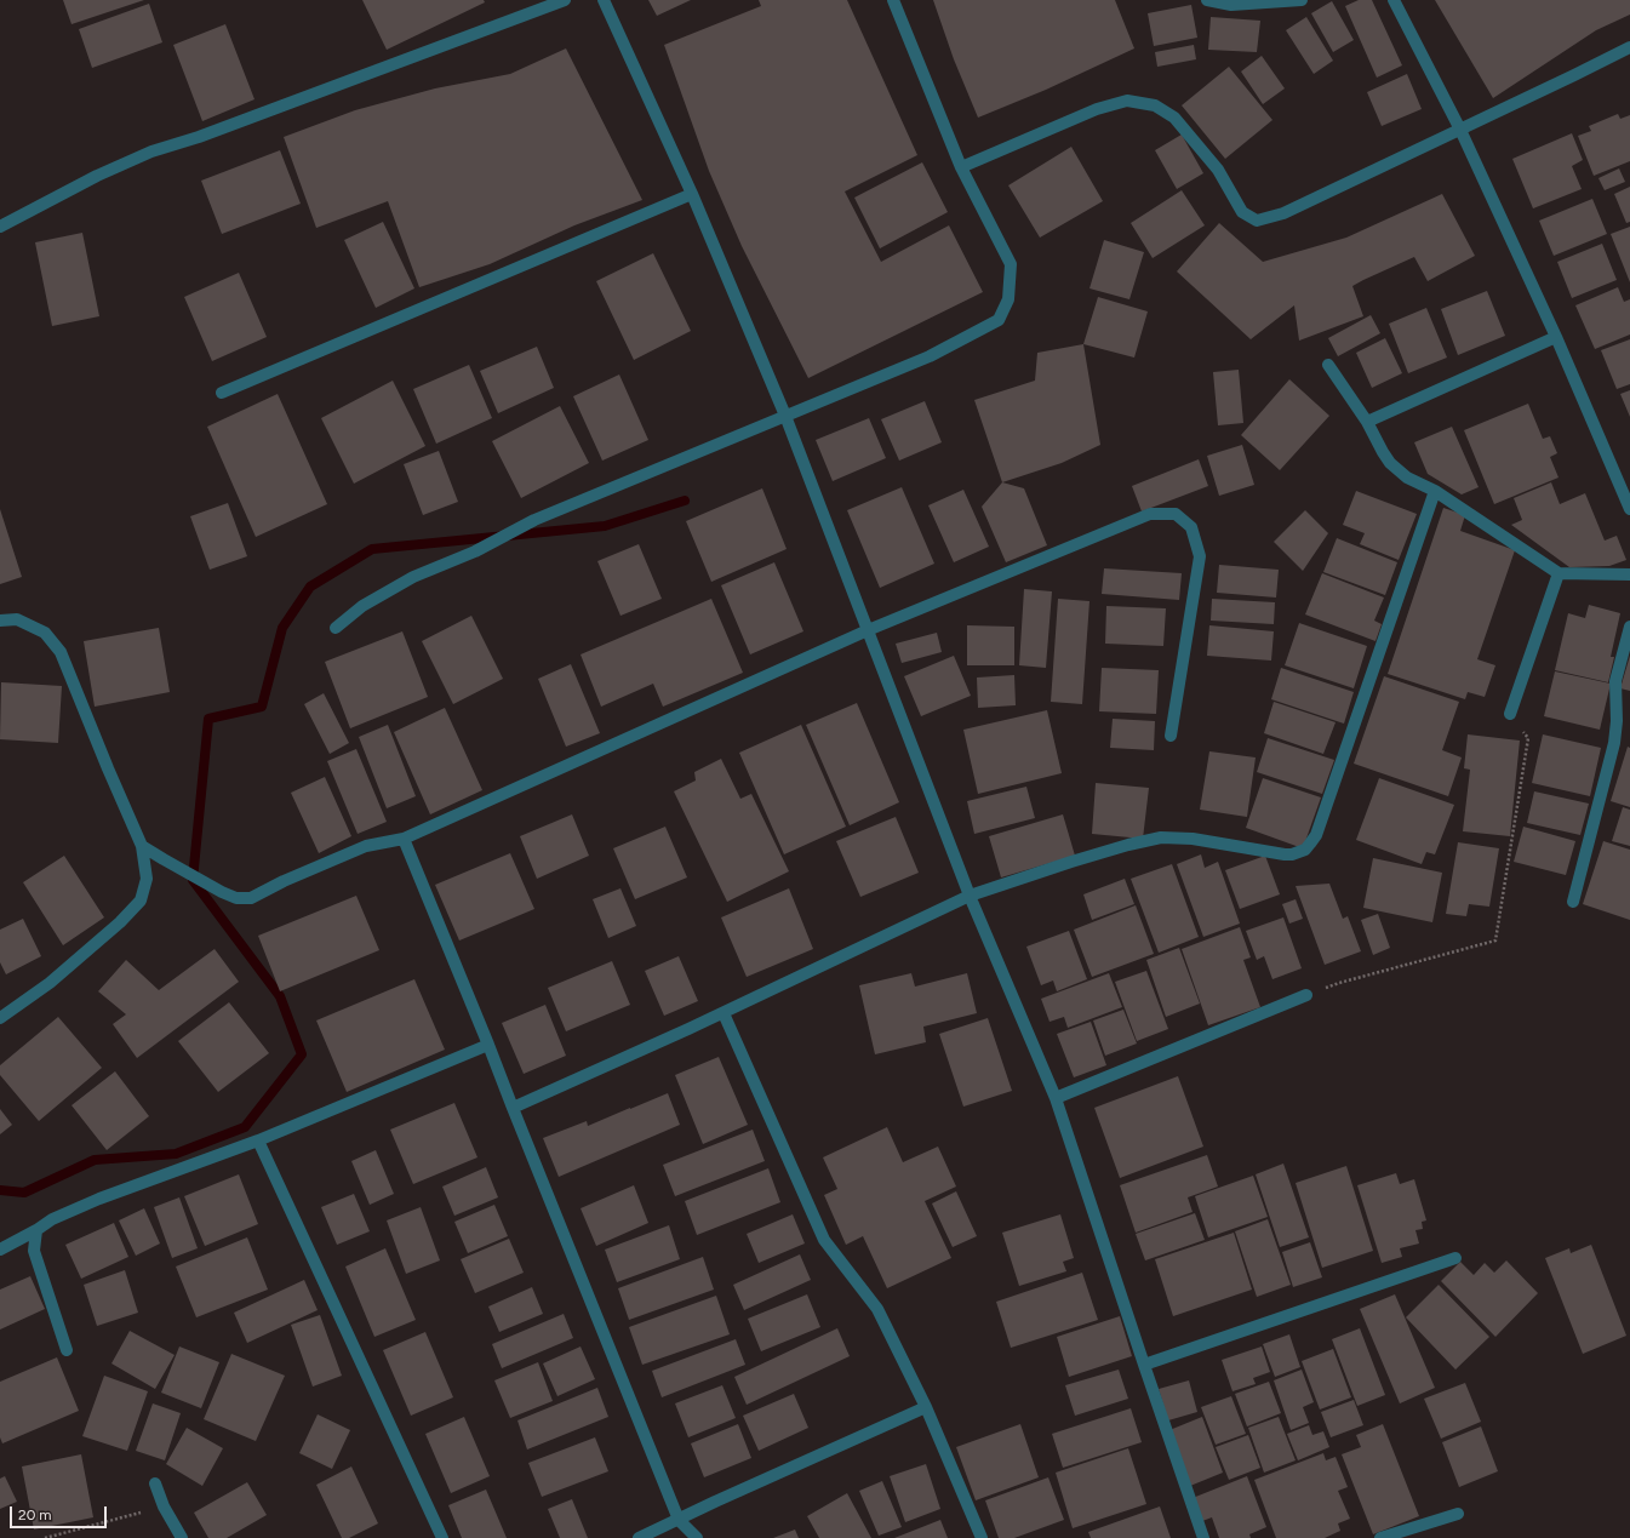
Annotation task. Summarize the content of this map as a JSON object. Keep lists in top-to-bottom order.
{
  "scale_bar": "20 m"
}
